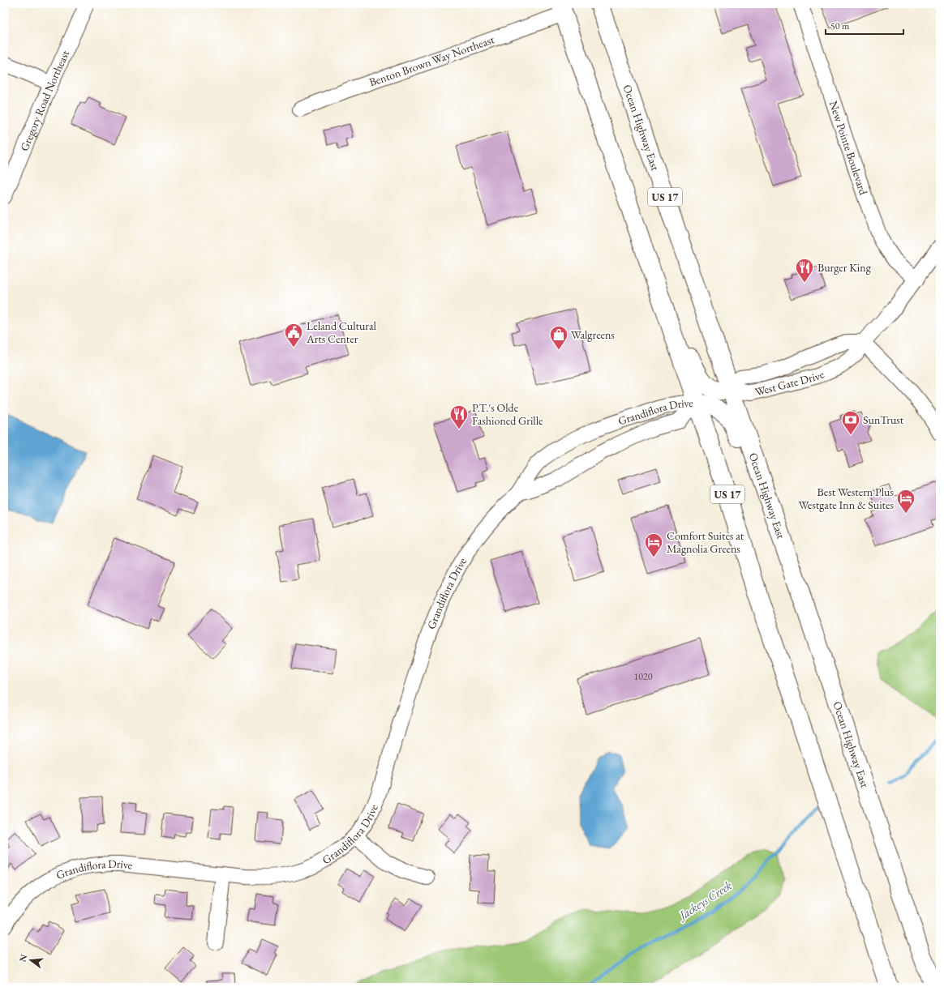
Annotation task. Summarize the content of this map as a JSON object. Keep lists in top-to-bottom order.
{
  "streets": {
    "highway": ["Ocean Highway East", "US 17"],
    "street": [
      "Benton Brown Way Northeast",
      "Gregory Road Northeast",
      "New Pointe Boulevard",
      "West Gate Drive",
      "Grandiflora Drive"
    ]
  },
  "crossings": [
    ["Benton Brown Way Northeast", "US 17"],
    ["Ocean Highway East", "West Gate Drive"],
    ["New Pointe Boulevard", "West Gate Drive"],
    ["US 17", "Grandiflora Drive"]
  ],
  "water": ["Jackeys Creek"],
  "places": {
    "restaurant": ["Burger King", "P.T.'s Olde Fashioned Grille"],
    "public building": ["Leland Cultural Arts Center"],
    "shop": ["Walgreens"],
    "bank": ["SunTrust"],
    "hotel": ["Best Western Plus Westgate Inn & Suites", "Comfort Suites at Magnolia Greens"]
  },
  "house_numbers": ["1020"],
  "scale_bar": "50 m",
  "north": "left"
}
